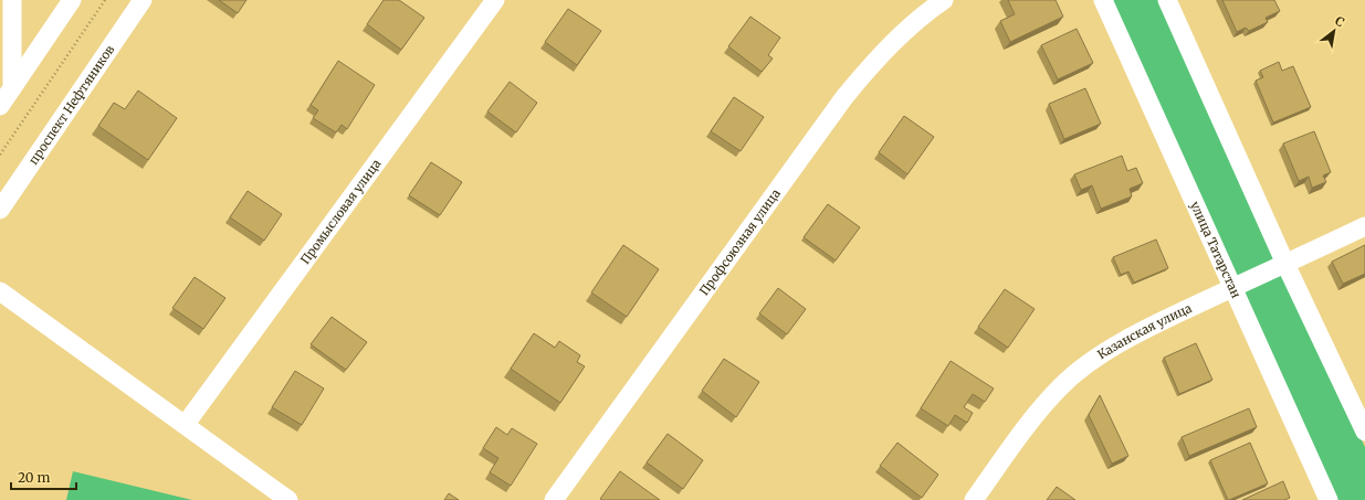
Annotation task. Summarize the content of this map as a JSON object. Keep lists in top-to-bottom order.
{
  "streets": {
    "street": [
      "проспект Нефтяников",
      "Промысловая улица",
      "Профсоюзная улица",
      "улица Татарстан",
      "Казанская улица"
    ]
  },
  "crossings": [
    ["улица Татарстан", "Казанская улица"]
  ],
  "scale_bar": "20 m",
  "north": "top right"
}
